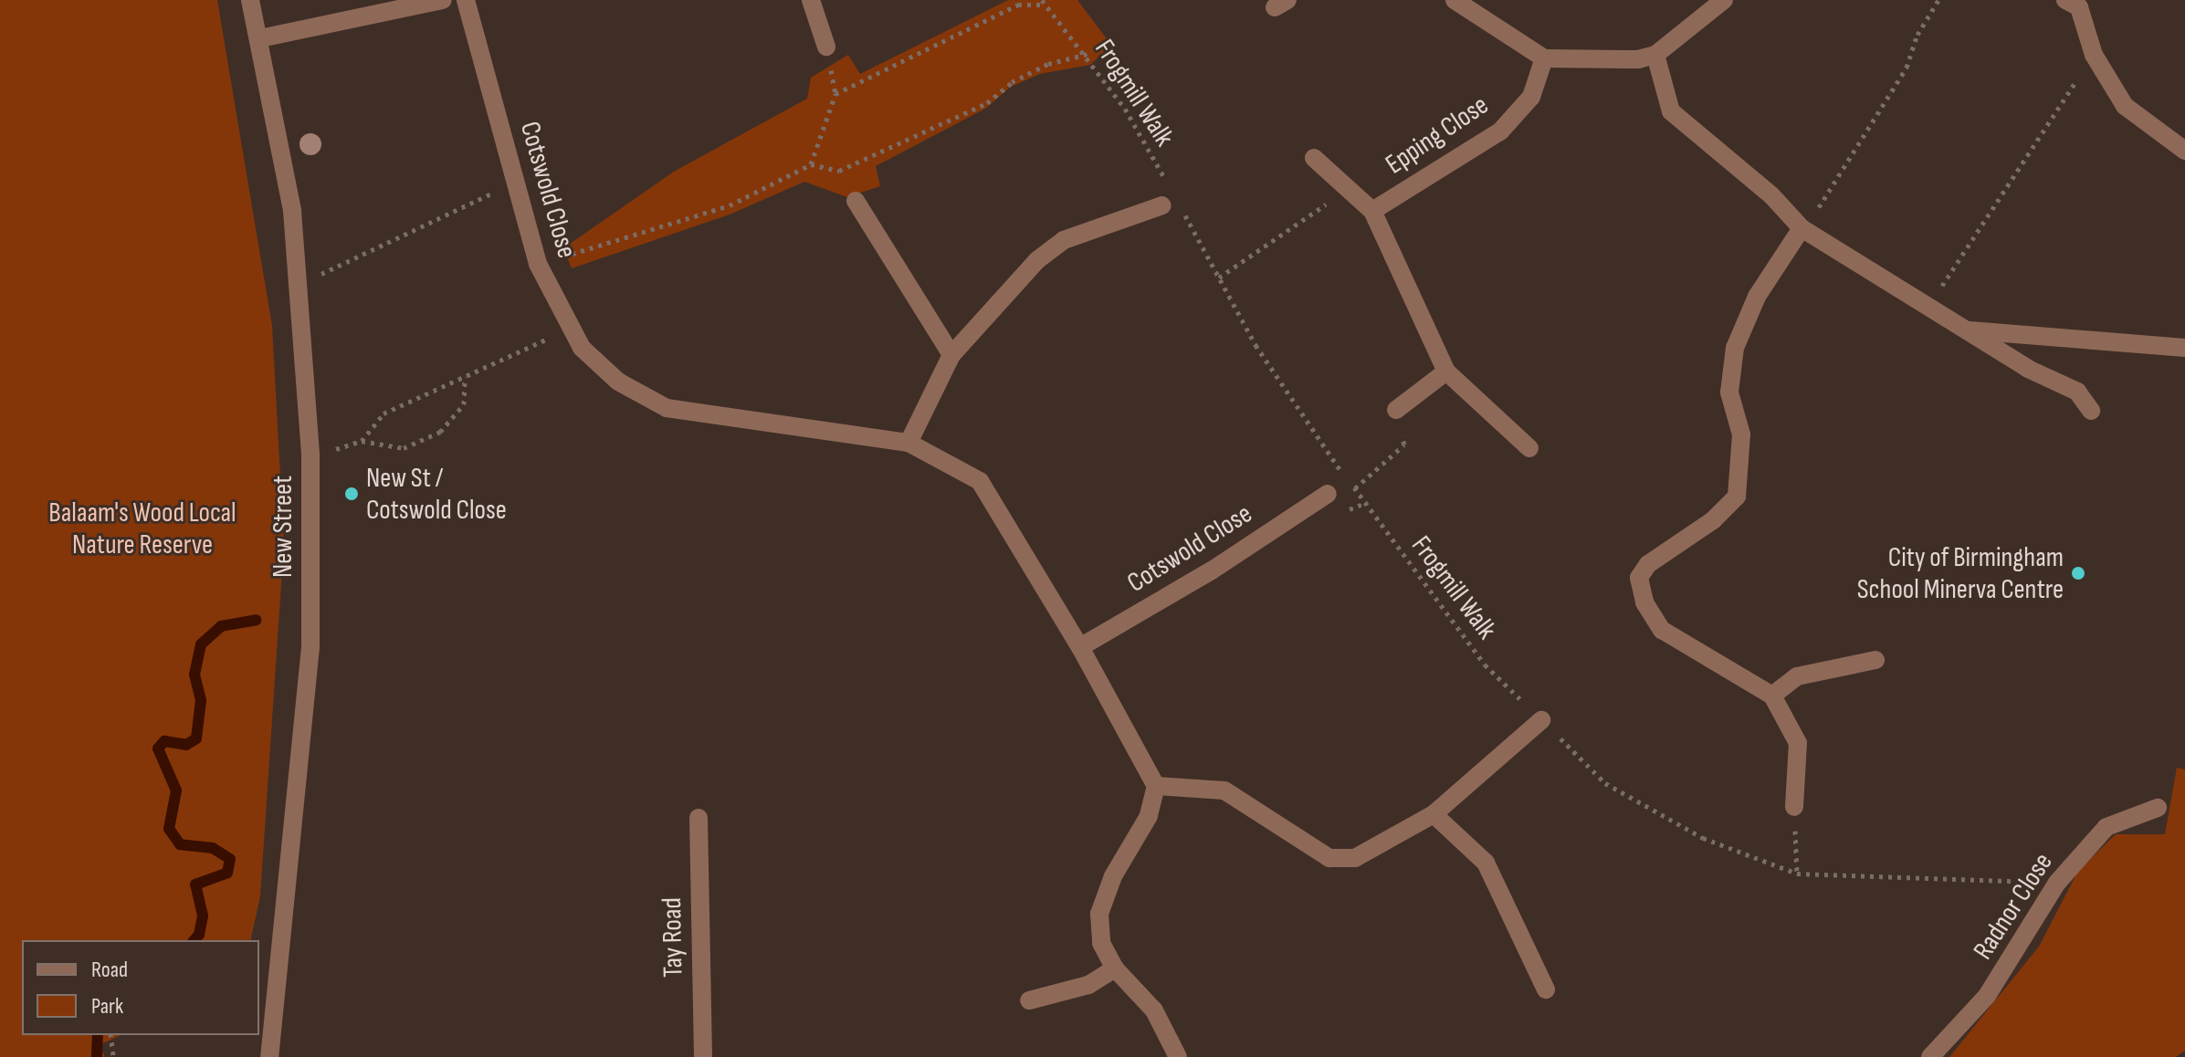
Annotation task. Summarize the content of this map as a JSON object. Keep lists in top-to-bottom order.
{
  "streets": {
    "street": [
      "Epping Close",
      "Cotswold Close",
      "New Street",
      "Radnor Close",
      "Tay Road"
    ],
    "path": ["Frogmill Walk"]
  },
  "crossings": [
    ["Frogmill Walk", "Radnor Close"]
  ],
  "parks": ["Balaam's Wood Local Nature Reserve"],
  "places": ["New St / Cotswold Close", "City of Birmingham School Minerva Centre"],
  "legend": ["Road", "Park"]
}
